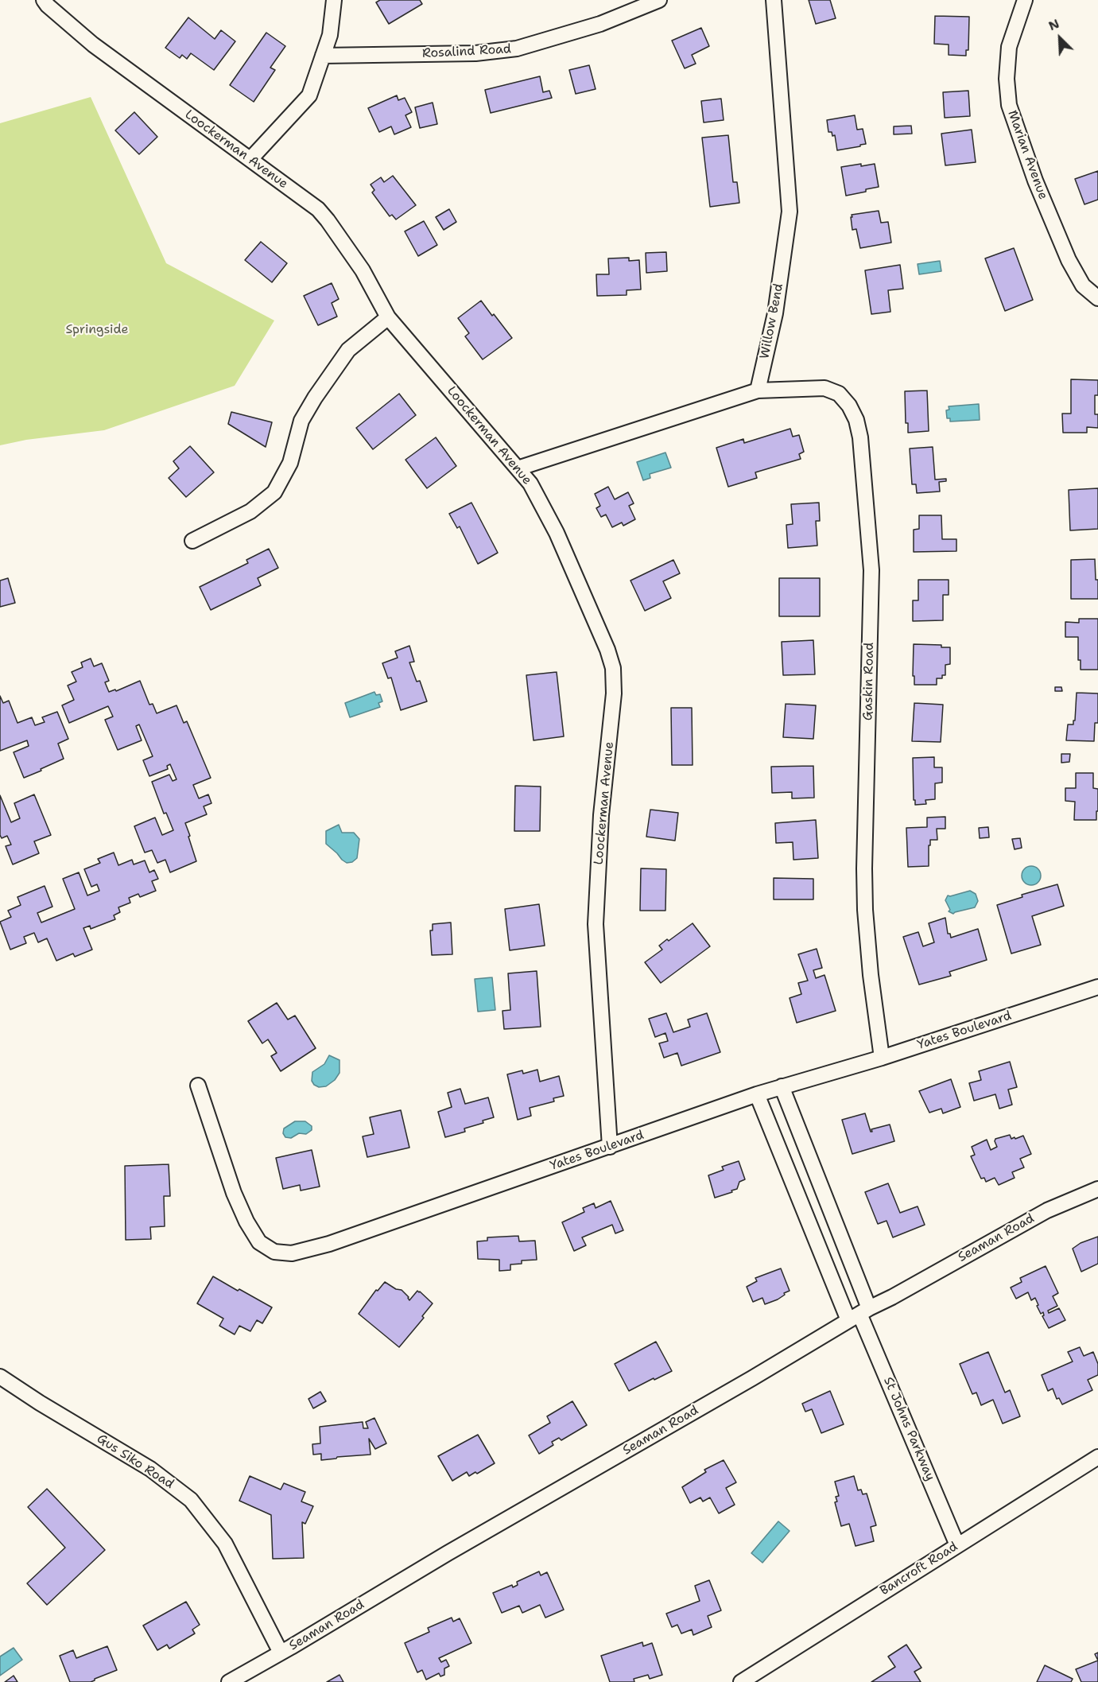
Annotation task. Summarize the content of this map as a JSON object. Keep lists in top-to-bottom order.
{
  "streets": {
    "street": [
      "Rosalind Road",
      "Loockerman Avenue",
      "Marian Avenue",
      "Willow Bend",
      "Gaskin Road",
      "Yates Boulevard",
      "Seaman Road",
      "St Johns Parkway",
      "Gus Siko Road",
      "Bancroft Road"
    ]
  },
  "crossings": [
    ["Loockerman Avenue", "Yates Boulevard"],
    ["Willow Bend", "Gaskin Road"],
    ["Gaskin Road", "Yates Boulevard"],
    ["Yates Boulevard", "St Johns Parkway"],
    ["Seaman Road", "St Johns Parkway"],
    ["Seaman Road", "Gus Siko Road"],
    ["St Johns Parkway", "Bancroft Road"]
  ],
  "parks": ["Springside"],
  "north": "top left"
}
